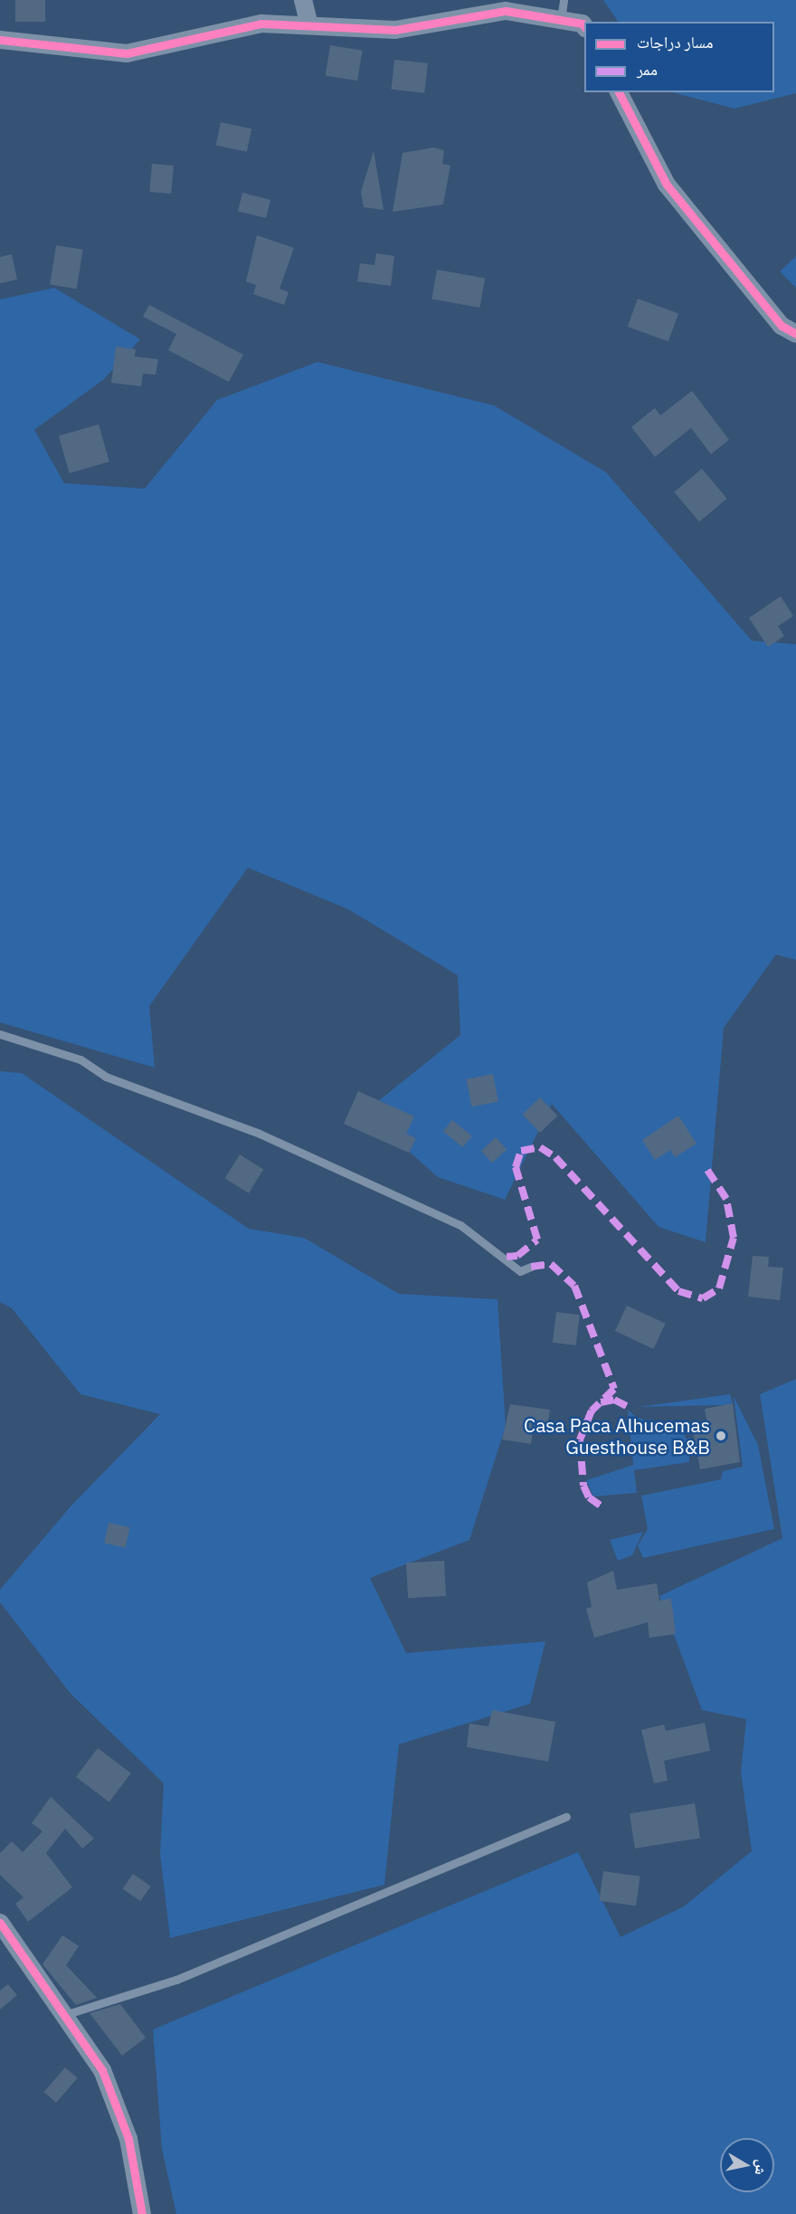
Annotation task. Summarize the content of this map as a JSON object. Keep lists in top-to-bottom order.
{
  "places": ["Casa Paca Alhucemas Guesthouse B&B"],
  "legend": ["مسار دراجات", "ممر"],
  "north": "right"
}
